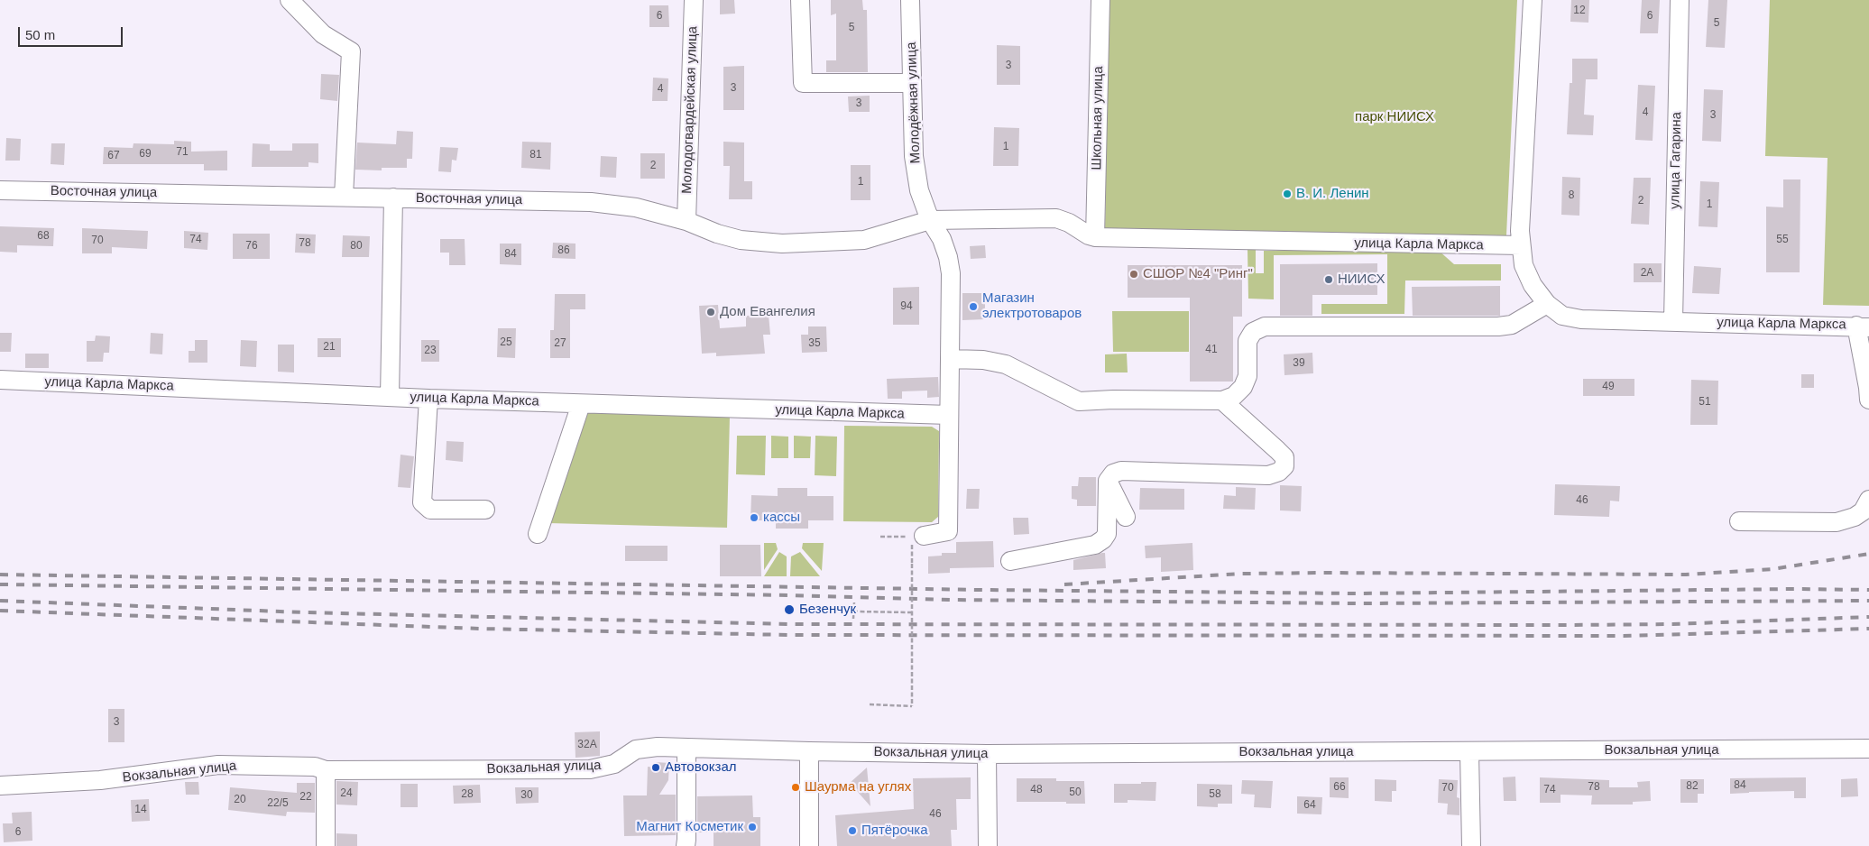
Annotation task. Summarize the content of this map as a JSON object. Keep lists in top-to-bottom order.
{
  "streets": {
    "street": [
      "Молодёжная улица",
      "Молодогвардейская улица",
      "Школьная улица",
      "улица Гагарина",
      "Восточная улица",
      "улица Карла Маркса",
      "Вокзальная улица"
    ]
  },
  "crossings": [
    ["Молодёжная улица", "Восточная улица"],
    ["Молодёжная улица", "улица Карла Маркса"],
    ["Молодогвардейская улица", "Восточная улица"],
    ["Школьная улица", "улица Карла Маркса"],
    ["улица Гагарина", "улица Карла Маркса"],
    ["Восточная улица", "улица Карла Маркса"]
  ],
  "parks": ["парк НИИСХ"],
  "places": [
    "В. И. Ленин",
    "СШОР №4 \"Ринг\"",
    "НИИСХ",
    "Магазин электротоваров",
    "Дом Евангелия",
    "кассы",
    "Безенчук",
    "Автовокзал",
    "Шаурма на углях",
    "Магнит Косметик",
    "Пятёрочка"
  ],
  "house_numbers": [
    "12",
    "6",
    "6",
    "5",
    "5",
    "3",
    "3",
    "4",
    "3",
    "4",
    "3",
    "1",
    "71",
    "69",
    "81",
    "67",
    "2",
    "1",
    "8",
    "2",
    "1",
    "68",
    "74",
    "55",
    "70",
    "78",
    "76",
    "80",
    "86",
    "84",
    "2А",
    "94",
    "25",
    "27",
    "35",
    "21",
    "41",
    "23",
    "39",
    "49",
    "51",
    "46",
    "3",
    "32А",
    "84",
    "82",
    "66",
    "78",
    "70",
    "48",
    "74",
    "50",
    "24",
    "28",
    "58",
    "30",
    "22",
    "20",
    "22/5",
    "64",
    "14",
    "46",
    "6"
  ],
  "scale_bar": "50 m"
}
